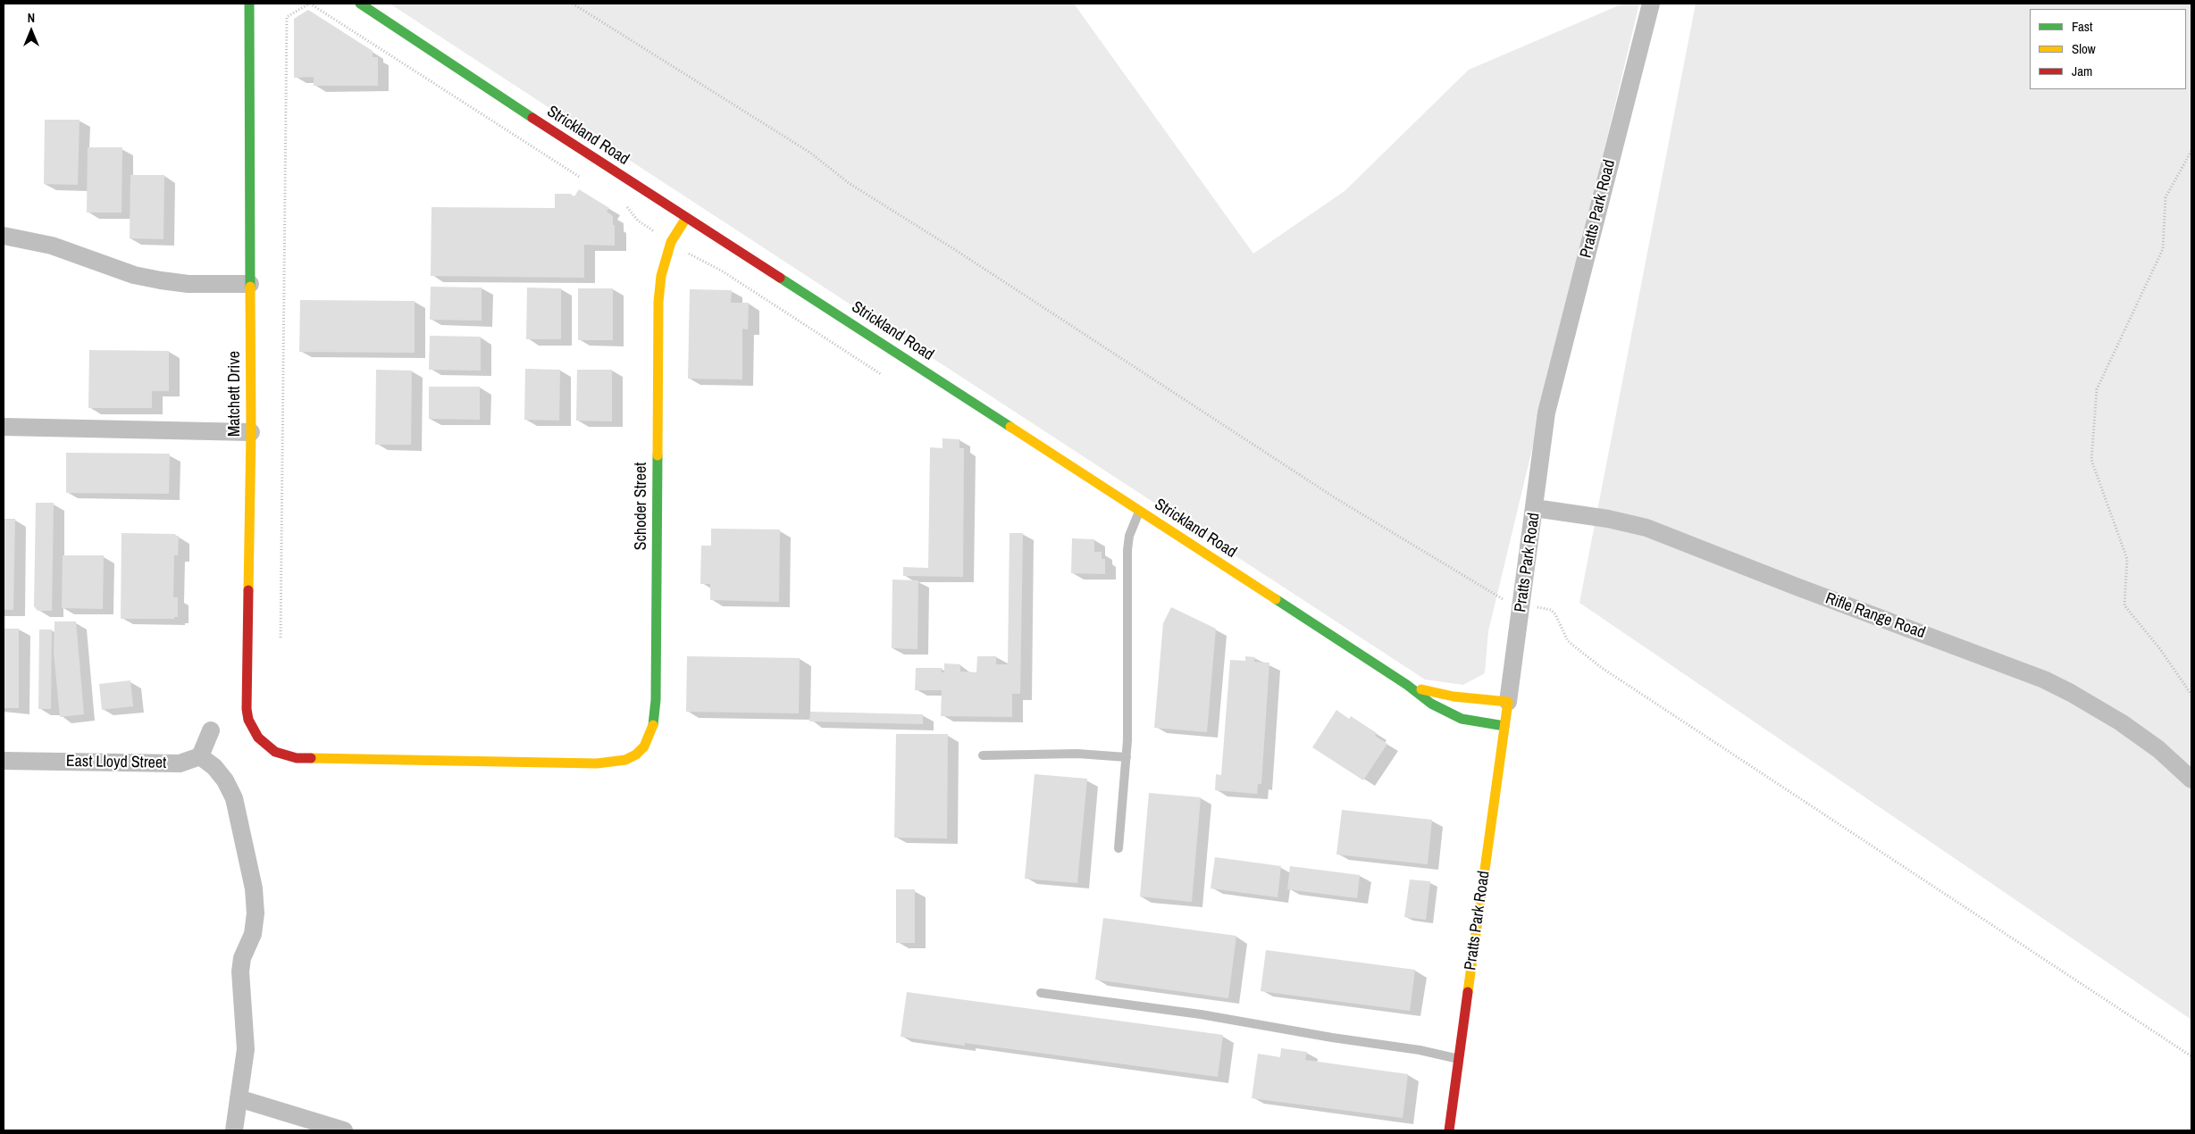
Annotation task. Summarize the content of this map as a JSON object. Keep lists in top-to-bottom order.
{
  "streets": {
    "street": [
      "Strickland Road",
      "Pratts Park Road",
      "Matchett Drive",
      "Schoder Street",
      "Rifle Range Road",
      "East Lloyd Street"
    ]
  },
  "crossings": [
    ["Strickland Road", "Pratts Park Road"],
    ["Strickland Road", "Schoder Street"],
    ["Pratts Park Road", "Rifle Range Road"],
    ["Matchett Drive", "Schoder Street"]
  ],
  "legend": ["Fast", "Slow", "Jam"],
  "north": "top"
}
